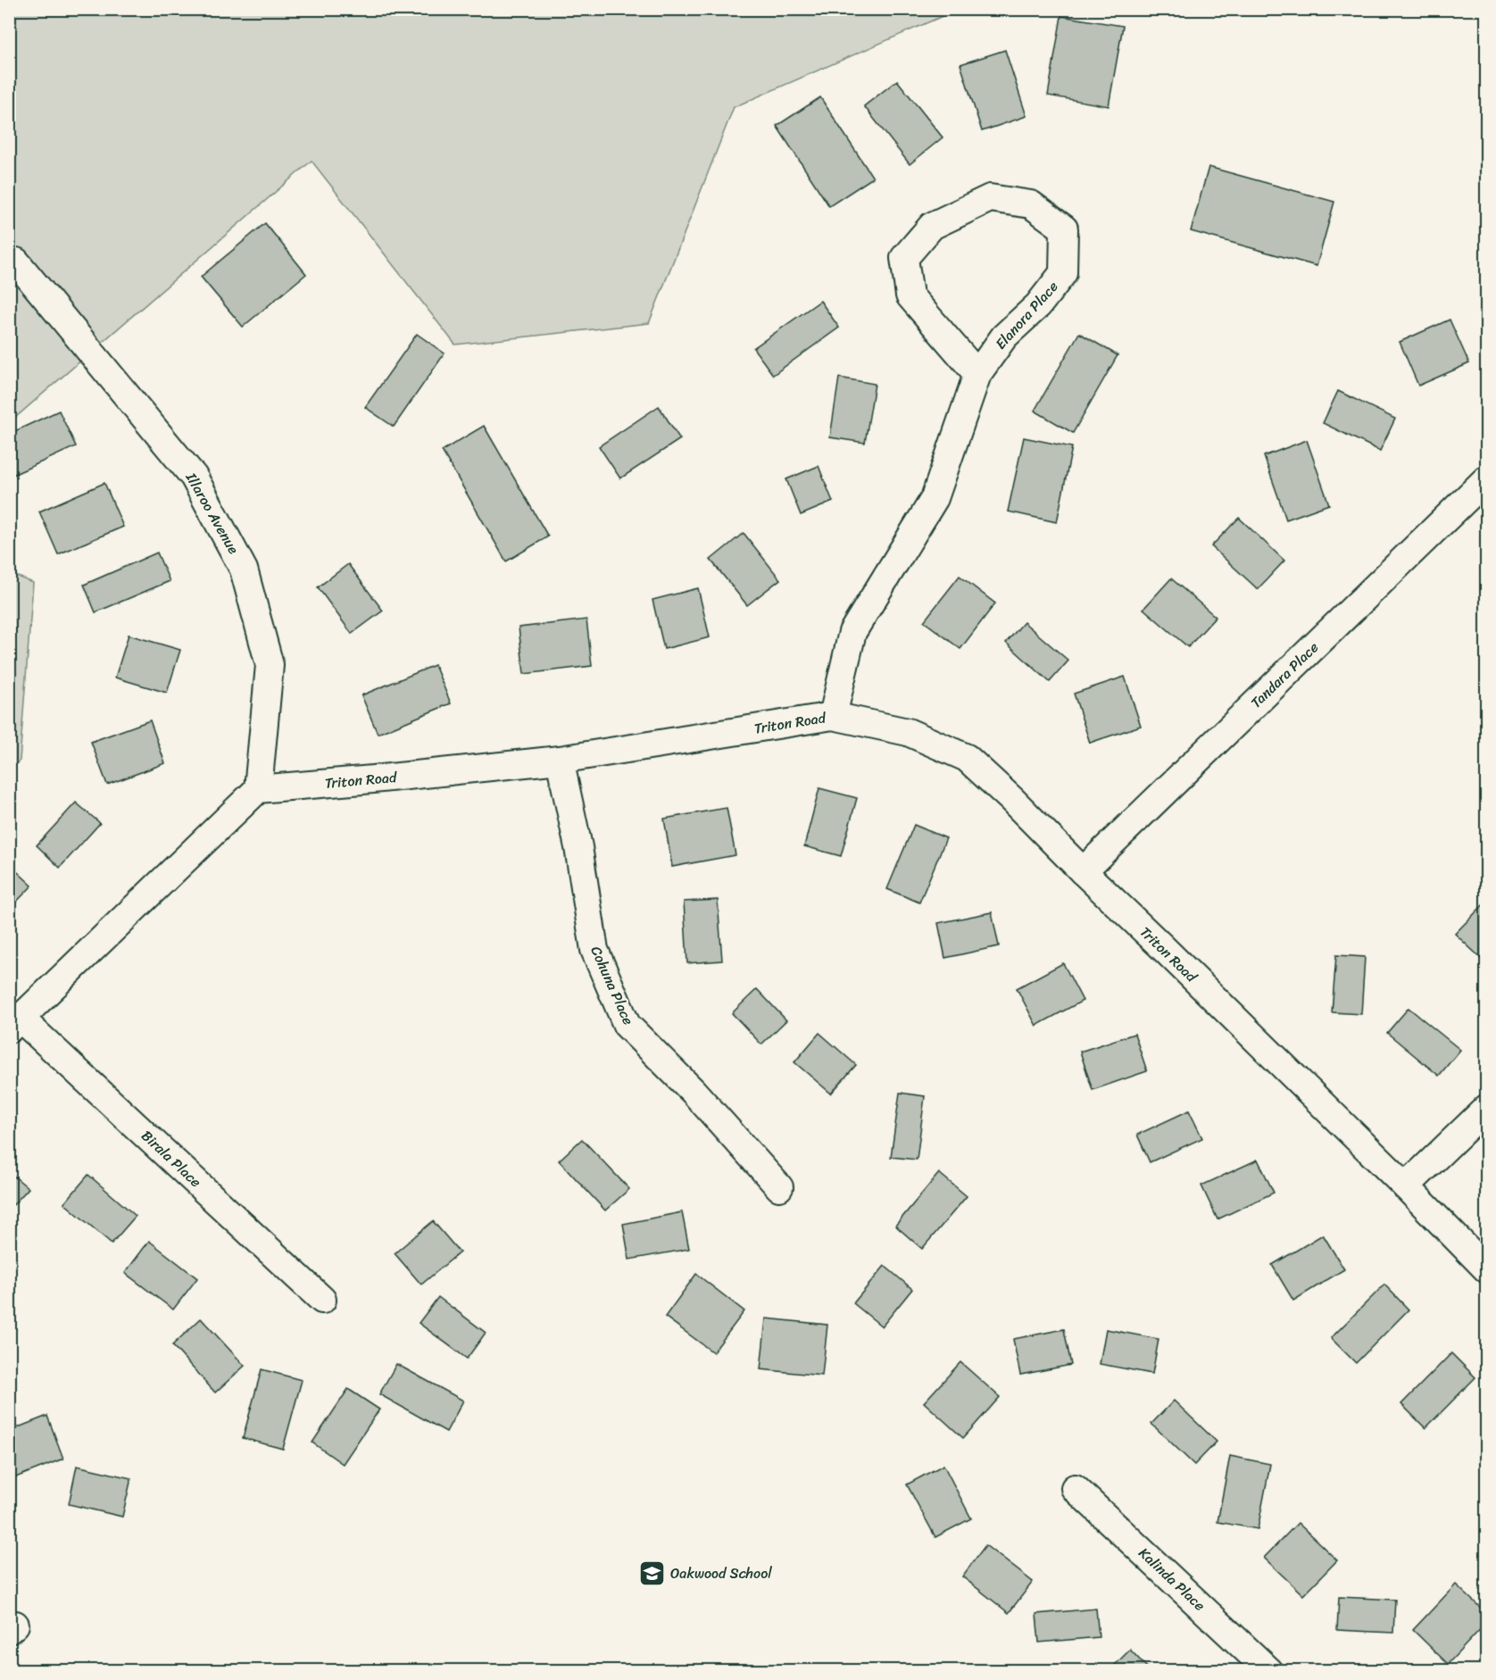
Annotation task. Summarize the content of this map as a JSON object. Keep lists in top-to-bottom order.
{
  "streets": {
    "street": [
      "Elanora Place",
      "Illaroo Avenue",
      "Tandara Place",
      "Triton Road",
      "Cohuna Place",
      "Birala Place",
      "Kalinda Place"
    ]
  },
  "crossings": [
    ["Elanora Place", "Triton Road"],
    ["Illaroo Avenue", "Triton Road"],
    ["Tandara Place", "Triton Road"],
    ["Triton Road", "Cohuna Place"]
  ],
  "places": {
    "school or university": ["Oakwood School"]
  }
}
